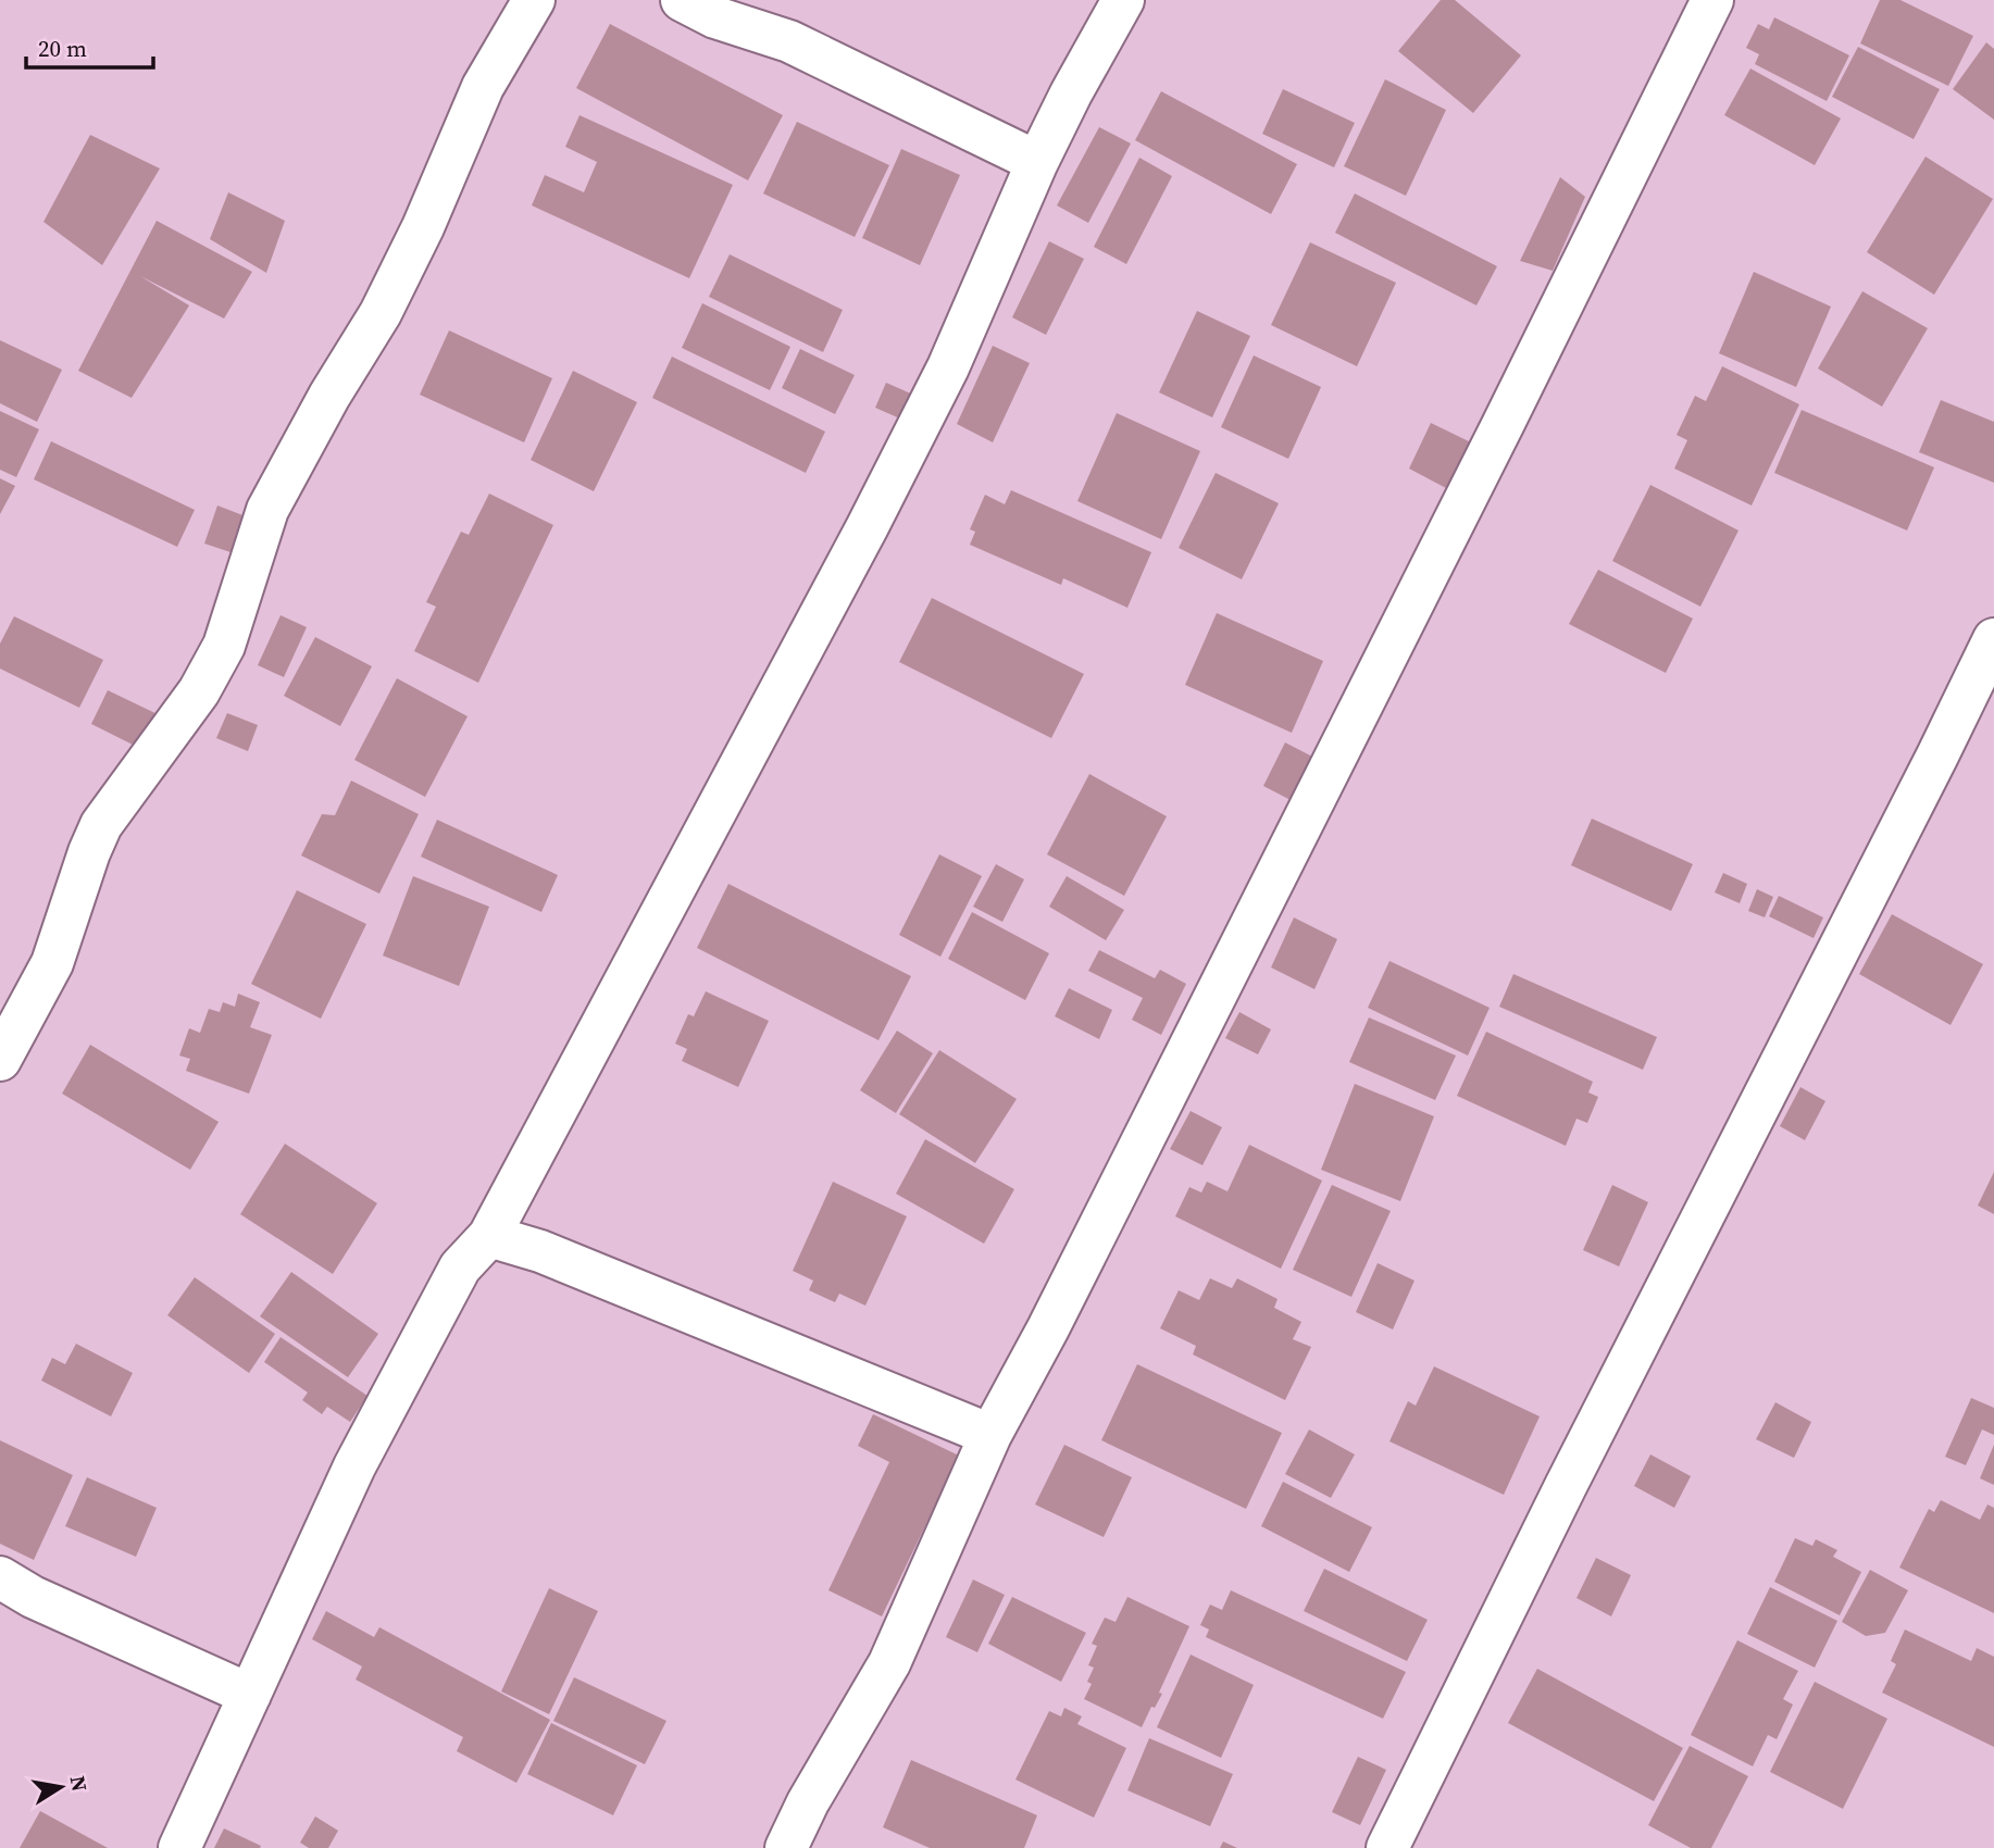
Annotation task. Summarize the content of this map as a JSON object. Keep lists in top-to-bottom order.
{
  "scale_bar": "20 m",
  "north": "right"
}
